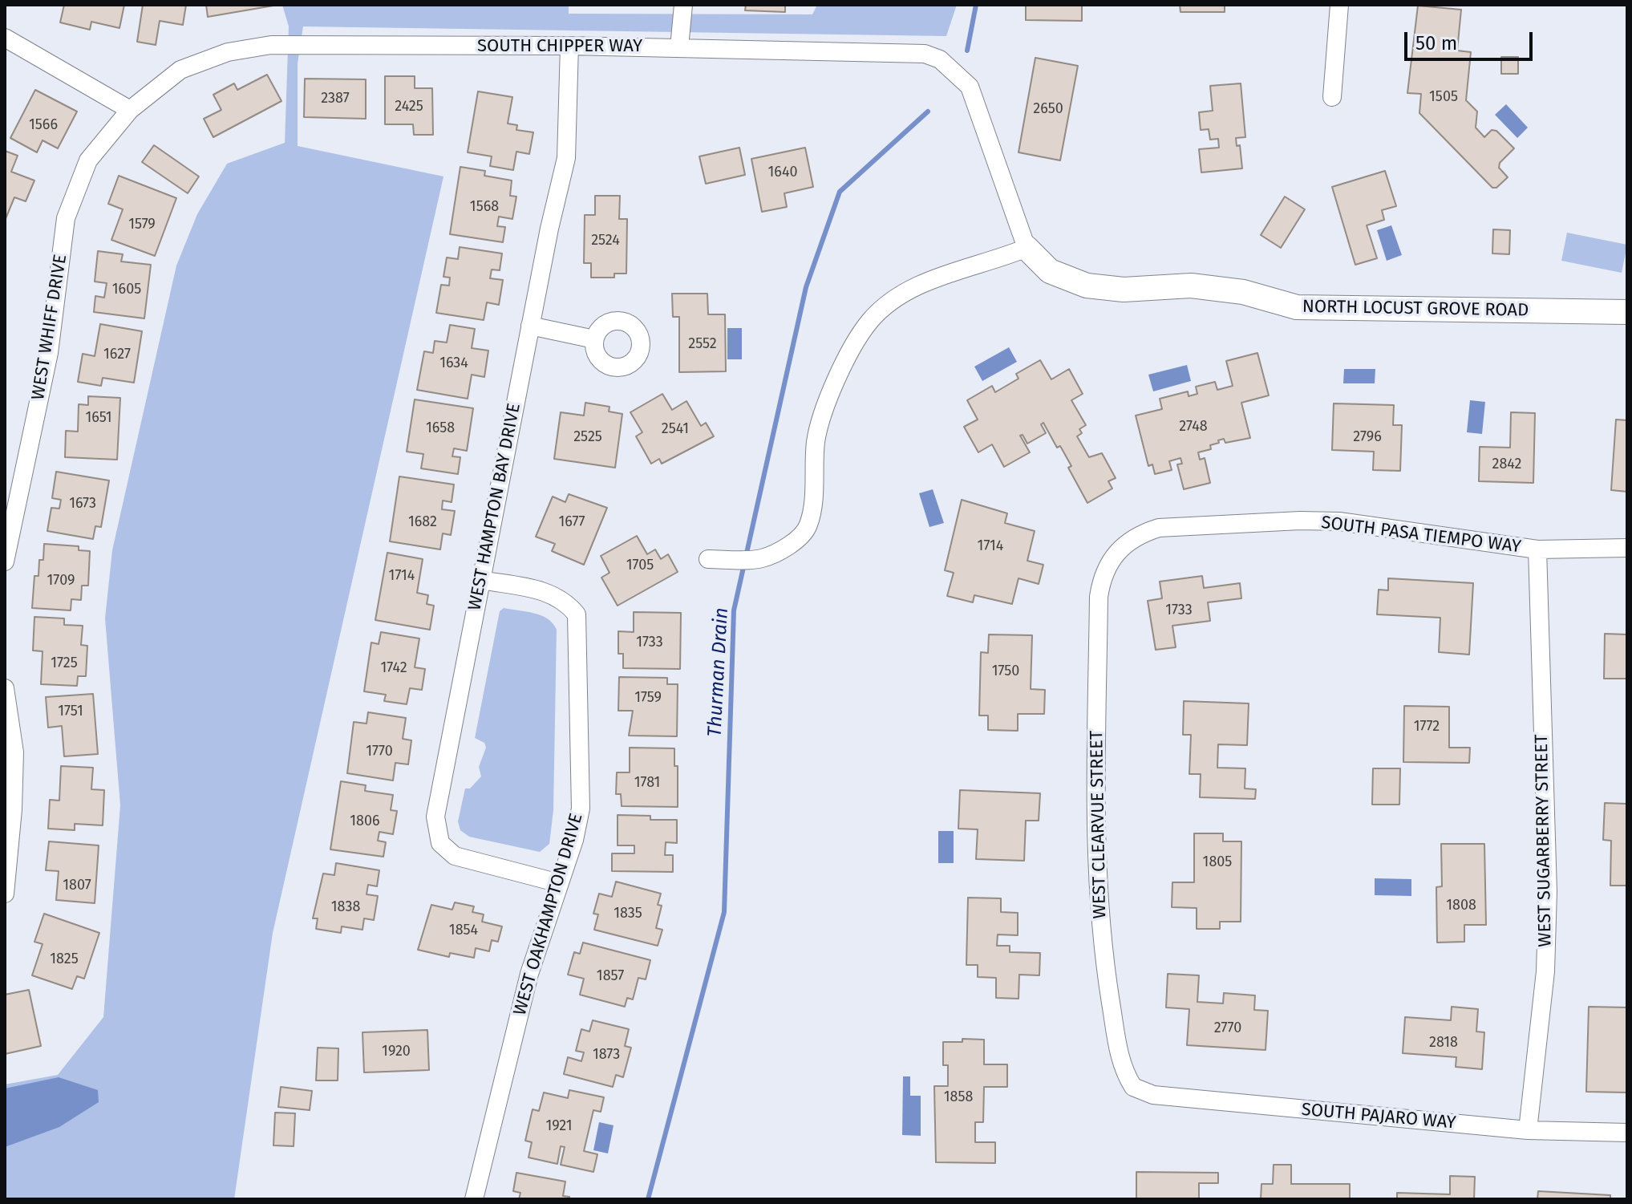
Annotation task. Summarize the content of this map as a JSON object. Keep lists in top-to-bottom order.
{
  "streets": {
    "street": [
      "SOUTH CHIPPER WAY",
      "NORTH LOCUST GROVE ROAD",
      "WEST WHIFF DRIVE",
      "WEST HAMPTON BAY DRIVE",
      "SOUTH PASA TIEMPO WAY",
      "WEST CLEARVUE STREET",
      "WEST SUGARBERRY STREET",
      "WEST OAKHAMPTON DRIVE",
      "SOUTH PAJARO WAY"
    ]
  },
  "crossings": [
    ["SOUTH CHIPPER WAY", "NORTH LOCUST GROVE ROAD"],
    ["SOUTH CHIPPER WAY", "WEST WHIFF DRIVE"],
    ["SOUTH CHIPPER WAY", "WEST HAMPTON BAY DRIVE"],
    ["WEST HAMPTON BAY DRIVE", "WEST OAKHAMPTON DRIVE"],
    ["SOUTH PASA TIEMPO WAY", "WEST CLEARVUE STREET"],
    ["SOUTH PASA TIEMPO WAY", "WEST SUGARBERRY STREET"],
    ["WEST CLEARVUE STREET", "SOUTH PAJARO WAY"],
    ["WEST SUGARBERRY STREET", "SOUTH PAJARO WAY"]
  ],
  "water": ["Thurman Drain"],
  "house_numbers": [
    "1505",
    "2387",
    "2425",
    "2650",
    "1566",
    "1640",
    "1568",
    "1579",
    "2524",
    "1605",
    "2552",
    "1627",
    "1634",
    "1651",
    "2748",
    "1658",
    "2541",
    "2525",
    "2796",
    "2842",
    "1673",
    "1682",
    "1677",
    "1714",
    "1705",
    "1714",
    "1709",
    "1733",
    "1733",
    "1725",
    "1742",
    "1750",
    "1759",
    "1751",
    "1772",
    "1770",
    "1781",
    "1806",
    "1805",
    "1807",
    "1808",
    "1838",
    "1835",
    "1854",
    "1825",
    "1857",
    "2770",
    "2818",
    "1920",
    "1873",
    "1858",
    "1921"
  ],
  "scale_bar": "50 m"
}
